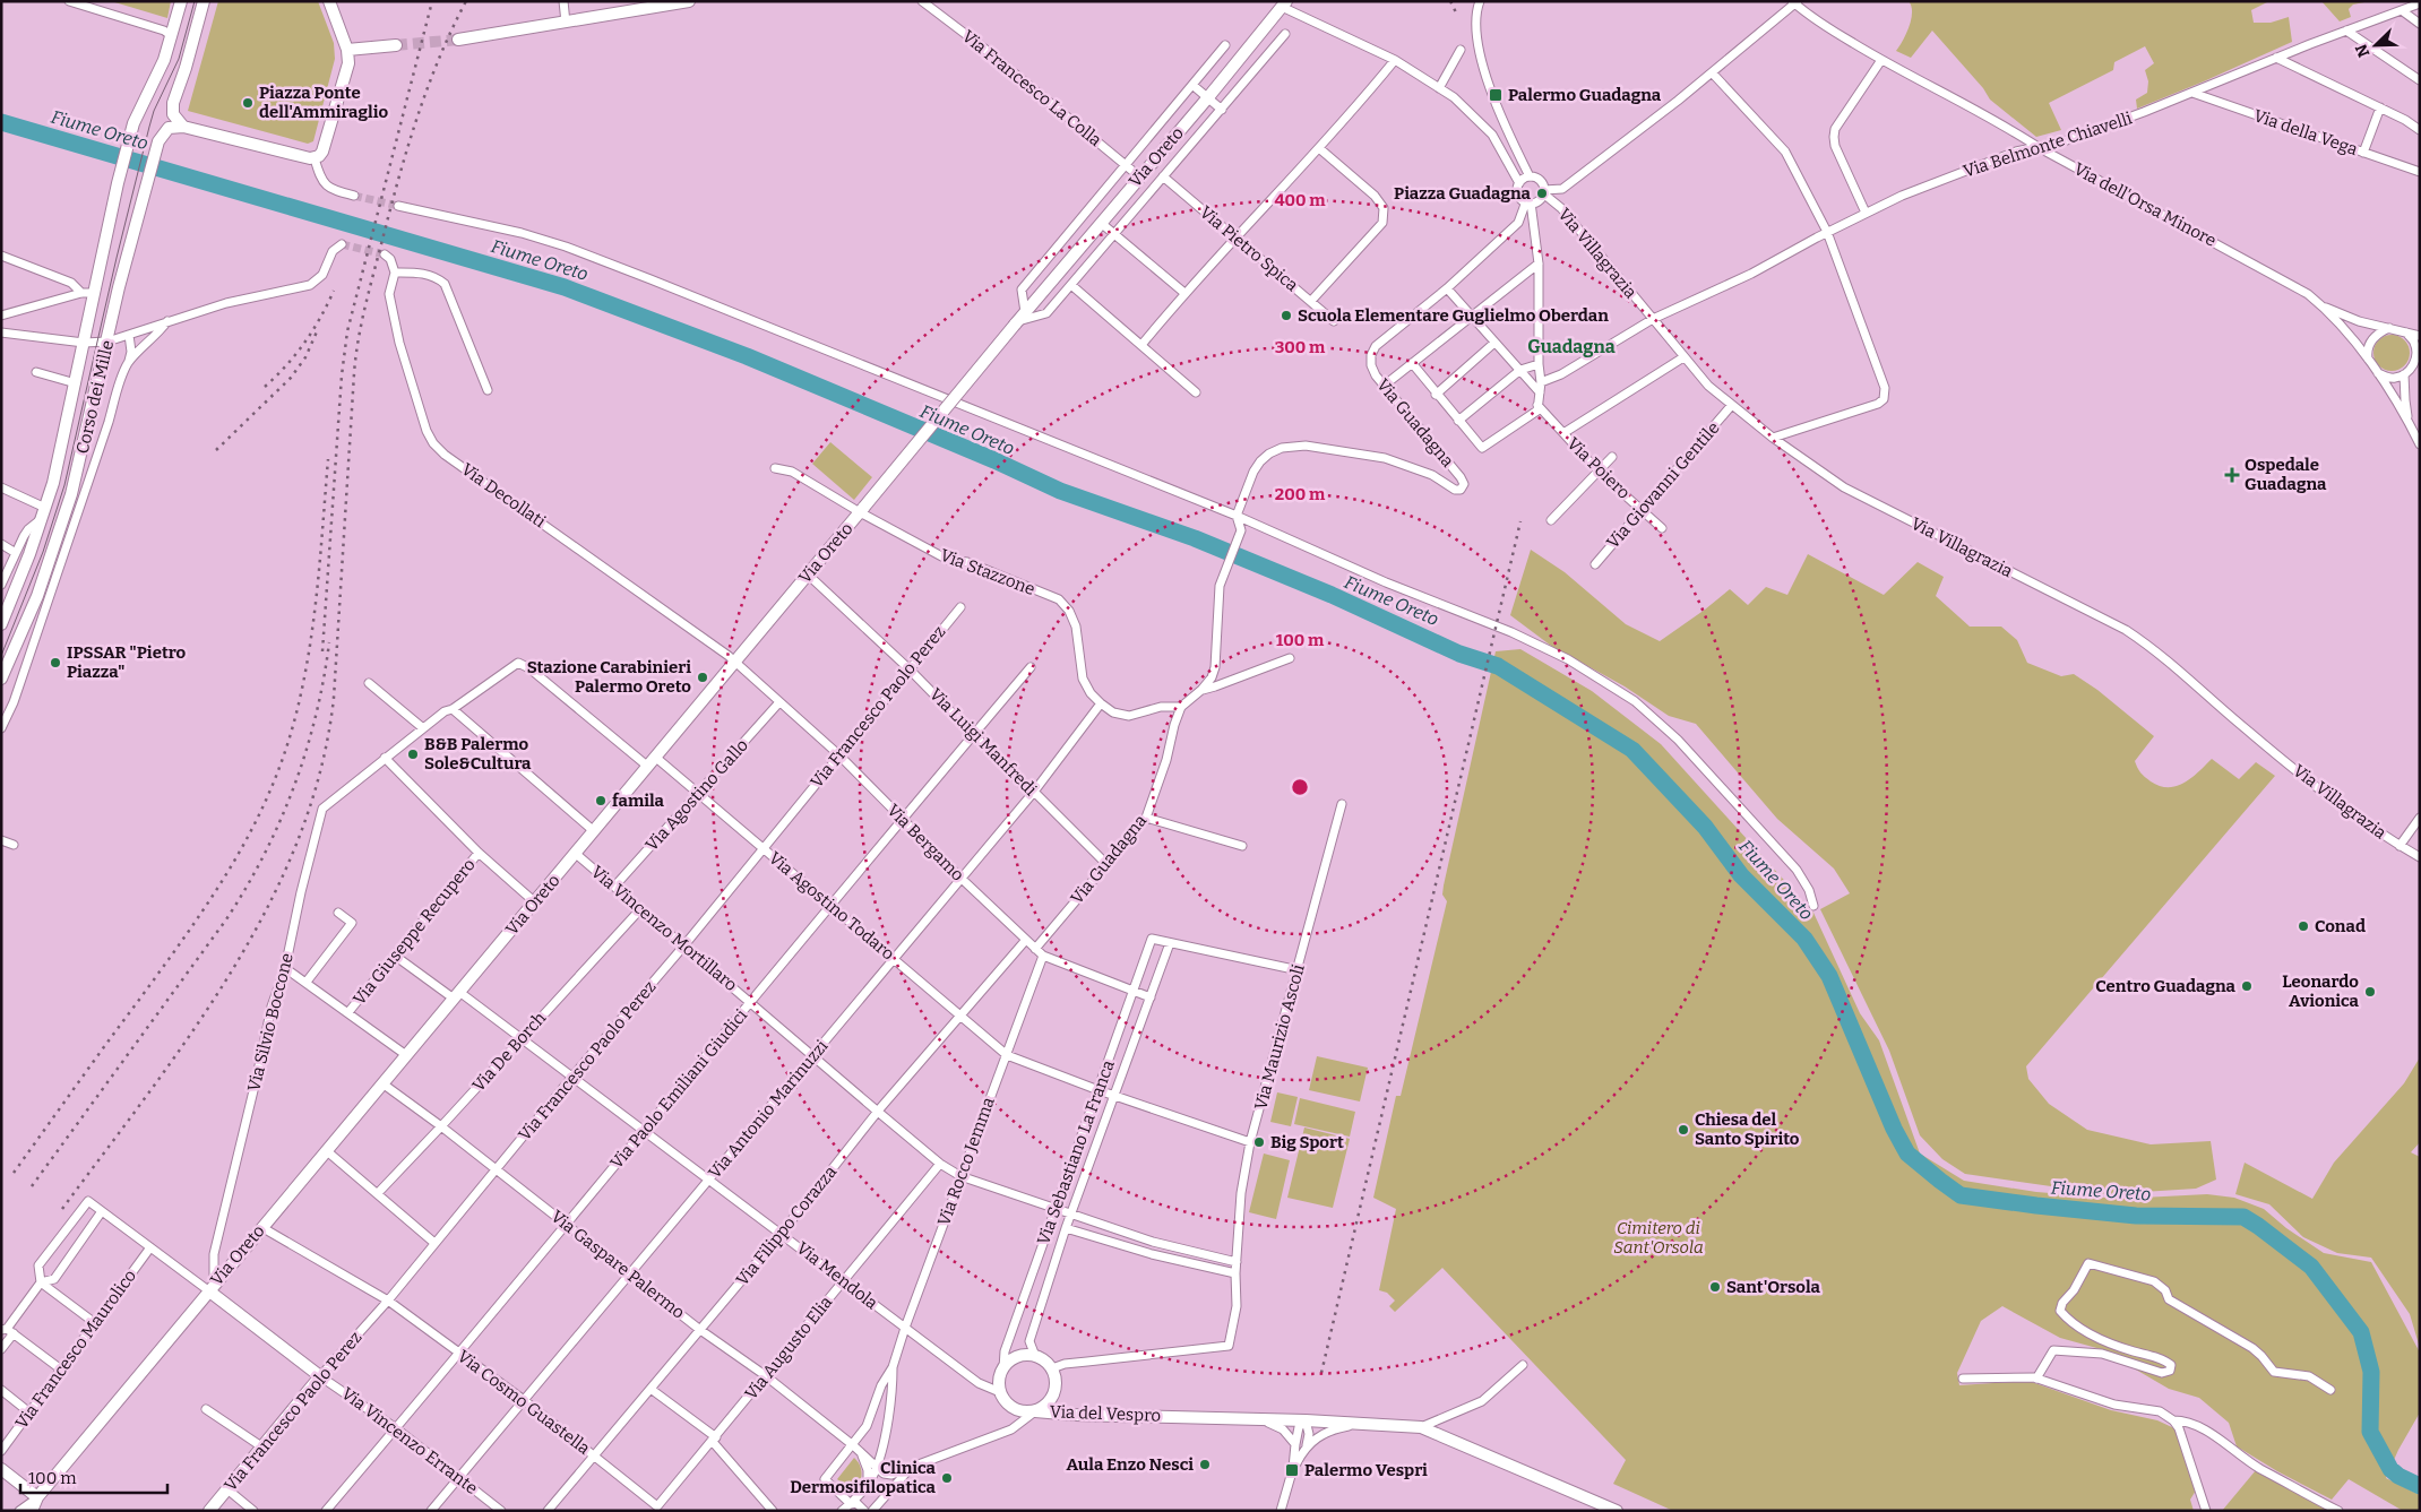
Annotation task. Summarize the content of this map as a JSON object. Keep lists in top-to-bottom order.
{
  "streets": {
    "street": [
      "Via Francesco La Colla",
      "Via della Vega",
      "Via Belmonte Chiavelli",
      "Via Oreto",
      "Via dell'Orsa Minore",
      "Via Pietro Spica",
      "Via Villagrazia",
      "Corso dei Mille",
      "Via Guadagna",
      "Via Poiero",
      "Via Giovanni Gentile",
      "Via Decollati",
      "Via Stazzone",
      "Via Francesco Paolo Perez",
      "Via Luigi Manfredi",
      "Via Agostino Gallo",
      "Via Bergamo",
      "Via Agostino Todaro",
      "Via Vincenzo Mortillaro",
      "Via Giuseppe Recupero",
      "Via Silvio Boccone",
      "Via Maurizio Ascoli",
      "Via De Borch",
      "Via Paolo Emiliani Giudici",
      "Via Antonio Marinuzzi",
      "Via Sebastiano La Franca",
      "Via Rocco Jemma",
      "Via Filippo Corazza",
      "Via Gaspare Palermo",
      "Via Mendola",
      "Via Augusto Elia",
      "Via Francesco Maurolico",
      "Via Cosmo Guastella",
      "Via del Vespro",
      "Via Vincenzo Errante"
    ]
  },
  "crossings": [
    ["Via Francesco La Colla", "Via Oreto"],
    ["Via della Vega", "Via Belmonte Chiavelli"],
    ["Via Belmonte Chiavelli", "Via dell'Orsa Minore"],
    ["Via Belmonte Chiavelli", "Via Villagrazia"],
    ["Via Oreto", "Via Pietro Spica"],
    ["Via Oreto", "Via Decollati"],
    ["Via Oreto", "Via Stazzone"],
    ["Via Oreto", "Via Luigi Manfredi"],
    ["Via Oreto", "Via Bergamo"],
    ["Via Oreto", "Via Agostino Todaro"],
    ["Via Oreto", "Via Vincenzo Mortillaro"],
    ["Via Oreto", "Via Silvio Boccone"],
    ["Via Oreto", "Via Gaspare Palermo"],
    ["Via Oreto", "Via Mendola"],
    ["Via Oreto", "Via Cosmo Guastella"],
    ["Via Oreto", "Via Vincenzo Errante"],
    ["Via Villagrazia", "Via Guadagna"],
    ["Via Villagrazia", "Via Giovanni Gentile"],
    ["Via Guadagna", "Via Stazzone"],
    ["Via Guadagna", "Via Luigi Manfredi"],
    ["Via Guadagna", "Via Bergamo"],
    ["Via Poiero", "Via Giovanni Gentile"],
    ["Via Decollati", "Via Bergamo"],
    ["Via Stazzone", "Via Antonio Marinuzzi"],
    ["Via Francesco Paolo Perez", "Via Luigi Manfredi"],
    ["Via Francesco Paolo Perez", "Via Bergamo"],
    ["Via Francesco Paolo Perez", "Via Agostino Todaro"],
    ["Via Francesco Paolo Perez", "Via Vincenzo Mortillaro"],
    ["Via Francesco Paolo Perez", "Via Gaspare Palermo"],
    ["Via Francesco Paolo Perez", "Via Mendola"],
    ["Via Francesco Paolo Perez", "Via Cosmo Guastella"],
    ["Via Francesco Paolo Perez", "Via Vincenzo Errante"],
    ["Via Luigi Manfredi", "Via Paolo Emiliani Giudici"],
    ["Via Luigi Manfredi", "Via Antonio Marinuzzi"],
    ["Via Agostino Gallo", "Via Bergamo"],
    ["Via Agostino Gallo", "Via Agostino Todaro"],
    ["Via Agostino Gallo", "Via Vincenzo Mortillaro"],
    ["Via Bergamo", "Via Paolo Emiliani Giudici"],
    ["Via Bergamo", "Via Antonio Marinuzzi"],
    ["Via Bergamo", "Via Sebastiano La Franca"],
    ["Via Bergamo", "Via Rocco Jemma"],
    ["Via Bergamo", "Via Filippo Corazza"],
    ["Via Agostino Todaro", "Via Paolo Emiliani Giudici"],
    ["Via Agostino Todaro", "Via Antonio Marinuzzi"],
    ["Via Agostino Todaro", "Via Rocco Jemma"],
    ["Via Agostino Todaro", "Via Filippo Corazza"],
    ["Via Vincenzo Mortillaro", "Via Maurizio Ascoli"],
    ["Via Vincenzo Mortillaro", "Via De Borch"],
    ["Via Vincenzo Mortillaro", "Via Paolo Emiliani Giudici"],
    ["Via Vincenzo Mortillaro", "Via Antonio Marinuzzi"],
    ["Via Vincenzo Mortillaro", "Via Sebastiano La Franca"],
    ["Via Vincenzo Mortillaro", "Via Rocco Jemma"],
    ["Via Vincenzo Mortillaro", "Via Filippo Corazza"],
    ["Via Vincenzo Mortillaro", "Via Augusto Elia"],
    ["Via Giuseppe Recupero", "Via Mendola"],
    ["Via Silvio Boccone", "Via Vincenzo Errante"],
    ["Via Maurizio Ascoli", "Via Sebastiano La Franca"],
    ["Via Maurizio Ascoli", "Via Mendola"],
    ["Via Maurizio Ascoli", "Via del Vespro"],
    ["Via De Borch", "Via Gaspare Palermo"],
    ["Via De Borch", "Via Mendola"],
    ["Via Paolo Emiliani Giudici", "Via Gaspare Palermo"],
    ["Via Paolo Emiliani Giudici", "Via Mendola"],
    ["Via Paolo Emiliani Giudici", "Via Cosmo Guastella"],
    ["Via Paolo Emiliani Giudici", "Via Vincenzo Errante"],
    ["Via Antonio Marinuzzi", "Via Gaspare Palermo"],
    ["Via Antonio Marinuzzi", "Via Mendola"],
    ["Via Antonio Marinuzzi", "Via Cosmo Guastella"],
    ["Via Antonio Marinuzzi", "Via Vincenzo Errante"],
    ["Via Sebastiano La Franca", "Via Mendola"],
    ["Via Sebastiano La Franca", "Via del Vespro"],
    ["Via Rocco Jemma", "Via Gaspare Palermo"],
    ["Via Rocco Jemma", "Via Mendola"],
    ["Via Rocco Jemma", "Via del Vespro"],
    ["Via Filippo Corazza", "Via Gaspare Palermo"],
    ["Via Filippo Corazza", "Via Mendola"],
    ["Via Filippo Corazza", "Via Cosmo Guastella"],
    ["Via Gaspare Palermo", "Via Augusto Elia"],
    ["Via Gaspare Palermo", "Via del Vespro"],
    ["Via Mendola", "Via Augusto Elia"],
    ["Via Mendola", "Via del Vespro"],
    ["Via Augusto Elia", "Via Cosmo Guastella"]
  ],
  "districts": ["Guadagna"],
  "water": ["Fiume Oreto"],
  "parks": ["Cimitero di Sant'Orsola"],
  "places": {
    "transit": ["Palermo Guadagna", "Palermo Vespri"],
    "other": [
      "Piazza Ponte dell'Ammiraglio",
      "Piazza Guadagna",
      "Scuola Elementare Guglielmo Oberdan",
      "IPSSAR \"Pietro Piazza\"",
      "Stazione Carabinieri Palermo Oreto",
      "B&B Palermo Sole&Cultura",
      "famila",
      "Conad",
      "Centro Guadagna",
      "Leonardo Avionica",
      "Chiesa del Santo Spirito",
      "Big Sport",
      "Sant'Orsola",
      "Aula Enzo Nesci",
      "Clinica Dermosifilopatica"
    ],
    "health": ["Ospedale Guadagna"]
  },
  "scale_bar": "100 m",
  "north": "bottom left",
  "rings": [
    "400 m",
    "300 m",
    "200 m",
    "100 m"
  ]
}
